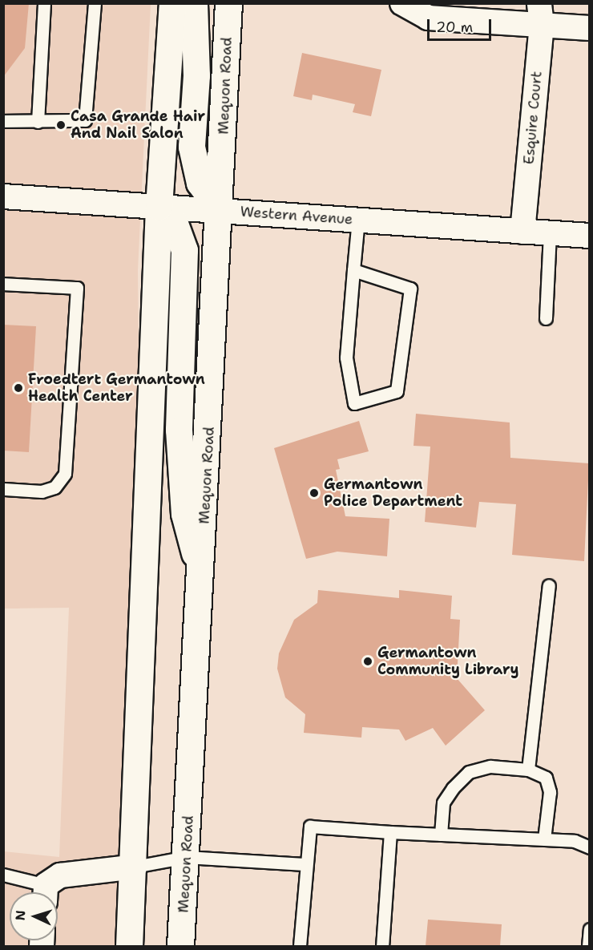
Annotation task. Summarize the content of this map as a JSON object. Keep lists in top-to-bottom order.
{
  "streets": {
    "main road": ["Mequon Road"],
    "street": ["Esquire Court", "Western Avenue"]
  },
  "crossings": [
    ["Mequon Road", "Western Avenue"],
    ["Esquire Court", "Western Avenue"]
  ],
  "places": [
    "Casa Grande Hair And Nail Salon",
    "Froedtert Germantown Health Center",
    "Germantown Police Department",
    "Germantown Community Library"
  ],
  "scale_bar": "20 m",
  "north": "left"
}
